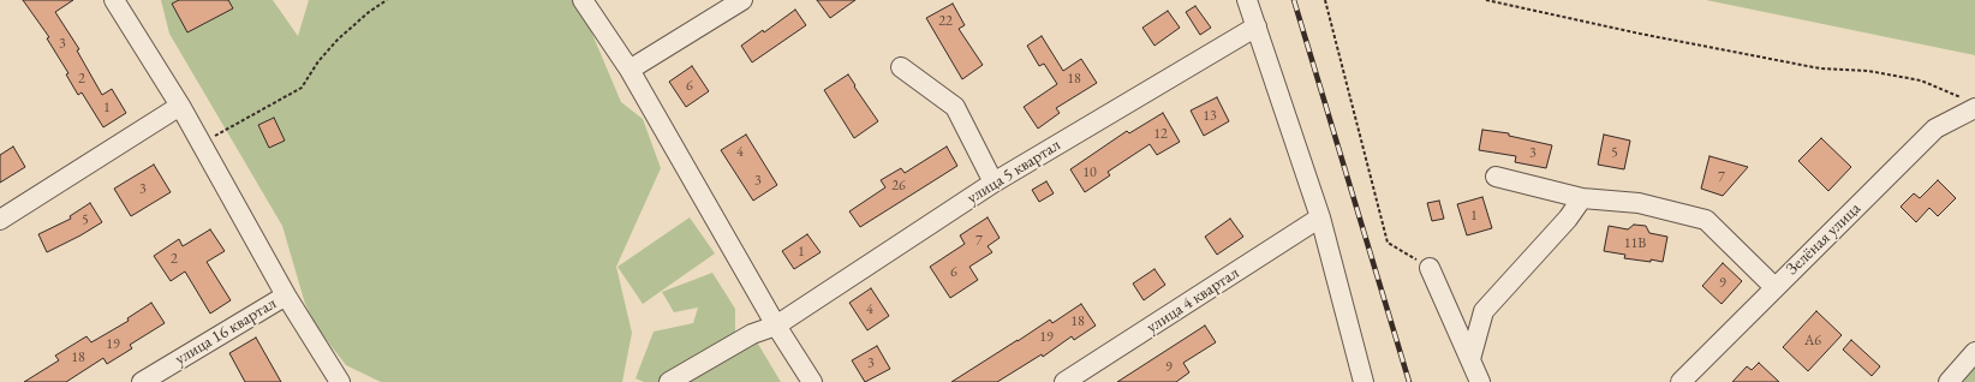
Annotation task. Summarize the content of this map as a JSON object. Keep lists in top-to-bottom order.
{
  "streets": {
    "street": [
      "улица 5 квартал",
      "Зелёная улица",
      "улица 4 квартал",
      "улица 16 квартал"
    ]
  },
  "house_numbers": [
    "22",
    "3",
    "2",
    "18",
    "6",
    "1",
    "13",
    "12",
    "4",
    "5",
    "3",
    "10",
    "7",
    "3",
    "26",
    "3",
    "1",
    "5",
    "7",
    "11В",
    "1",
    "2",
    "6",
    "9",
    "4",
    "18",
    "19",
    "А6",
    "19",
    "18",
    "3",
    "9"
  ]
}
